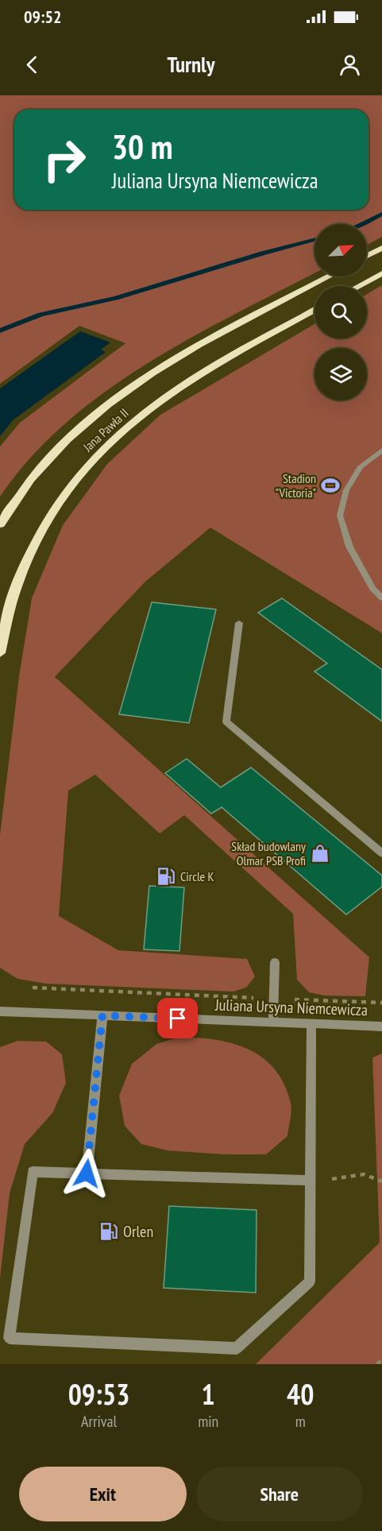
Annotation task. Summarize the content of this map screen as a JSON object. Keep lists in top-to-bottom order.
{
  "streets": {
    "main road": ["Jana Pawła II"],
    "street": ["Juliana Ursyna Niemcewicza"]
  },
  "places": {
    "sports": ["Stadion \"Victoria\""],
    "shop": ["Skład budowlany Olmar PSB Profi"],
    "fuel station": ["Circle K", "Orlen"]
  },
  "north": "top right",
  "page": {
    "status": "09:52",
    "header": "Turnly",
    "turn": ["30 m", "Juliana Ursyna Niemcewicza"],
    "eta": [
      "09:53",
      "Arrival",
      "1",
      "min",
      "40",
      "m"
    ],
    "buttons": ["Exit", "Share"]
  }
}
